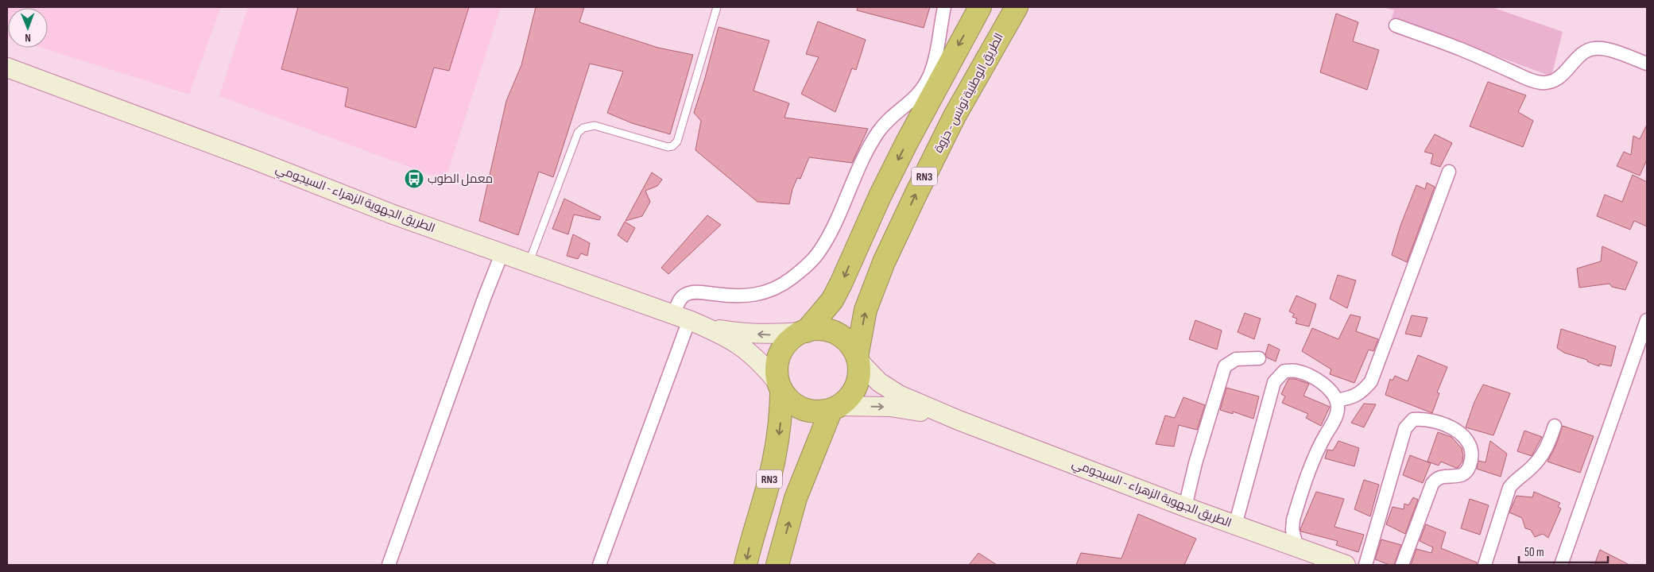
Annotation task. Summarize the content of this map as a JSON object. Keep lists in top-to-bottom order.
{
  "streets": {
    "highway": ["الطريق الوطنية تونس - حزوة", "RN3"],
    "main road": ["الطريق الجهوية الزهراء - السيجومي"]
  },
  "crossings": [
    ["الطريق الوطنية تونس - حزوة", "RN3"],
    ["الطريق الوطنية تونس - حزوة", "الطريق الجهوية الزهراء - السيجومي"],
    ["RN3", "الطريق الجهوية الزهراء - السيجومي"]
  ],
  "places": {
    "bus stop": ["معمل الطوب"]
  },
  "scale_bar": "50 m",
  "north": "bottom"
}
